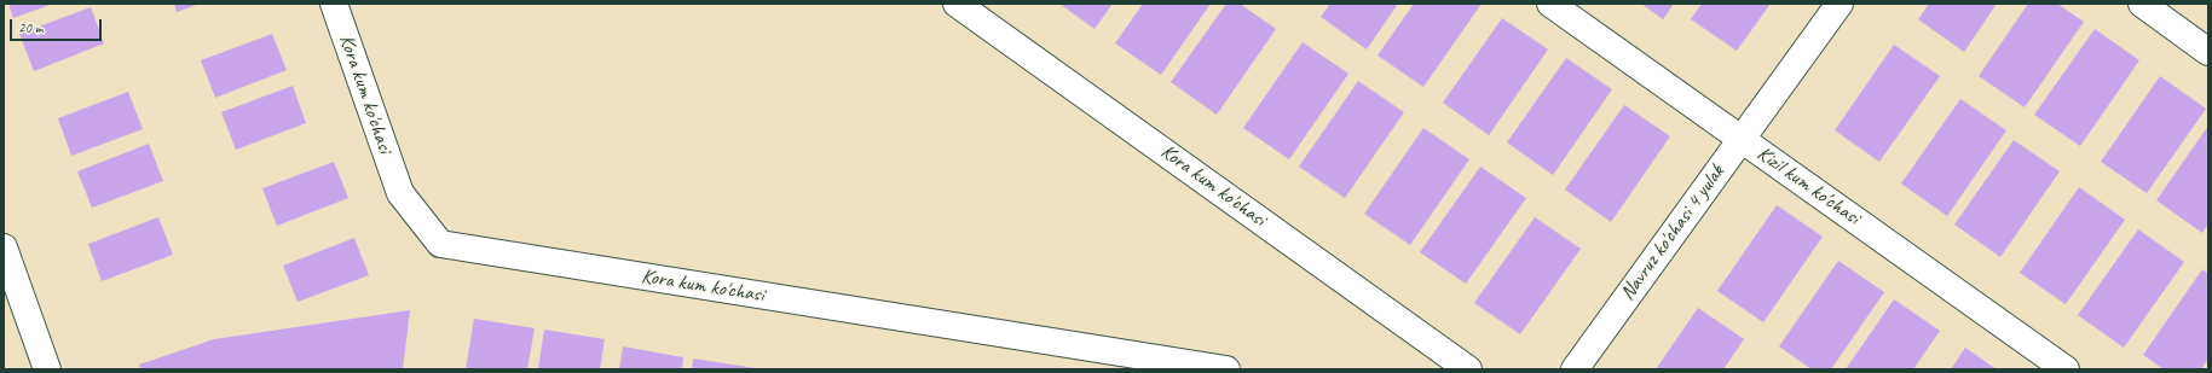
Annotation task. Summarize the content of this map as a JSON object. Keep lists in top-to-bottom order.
{
  "streets": {
    "street": ["Kora kum ko'chasi", "Kizil kum ko'chasi", "Navruz ko'chasi 4 yulak"]
  },
  "crossings": [
    ["Kizil kum ko'chasi", "Navruz ko'chasi 4 yulak"]
  ],
  "scale_bar": "20 m"
}
